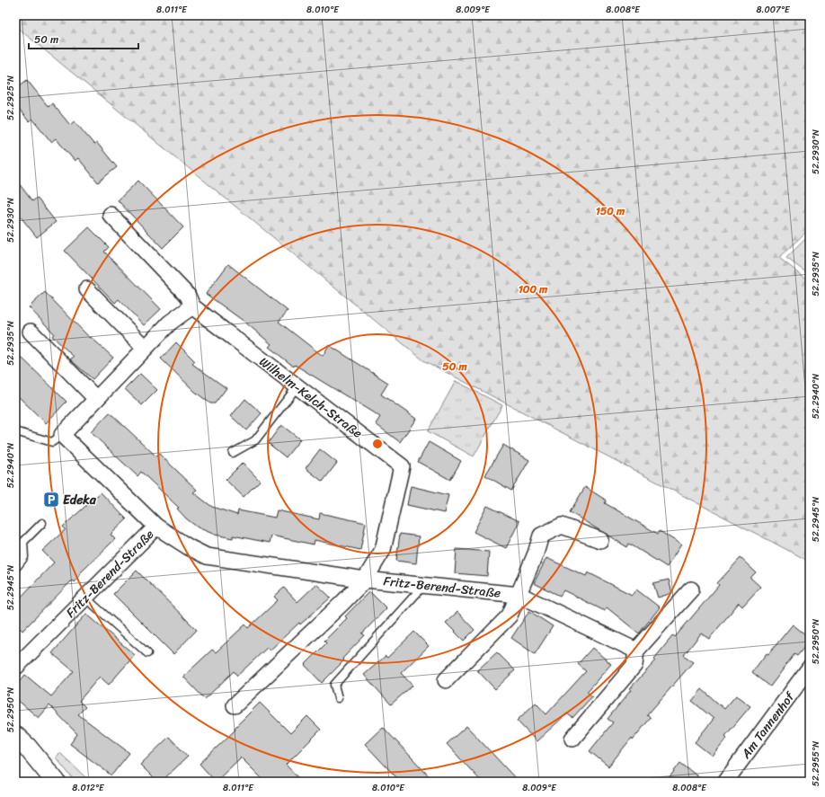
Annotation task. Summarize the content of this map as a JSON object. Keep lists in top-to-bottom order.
{
  "streets": {
    "street": ["Wilhelm-Kelch-Straße", "Fritz-Berend-Straße", "Am Tannenhof"]
  },
  "crossings": [
    ["Wilhelm-Kelch-Straße", "Fritz-Berend-Straße"]
  ],
  "places": {
    "parking": ["Edeka"]
  },
  "scale_bar": "50 m",
  "coordinates": [
    "8.011°E",
    "8.010°E",
    "8.009°E",
    "8.008°E",
    "8.007°E",
    "52.2925°N",
    "52.2930°N",
    "52.2935°N",
    "52.2940°N",
    "52.2945°N",
    "52.2950°N",
    "52.2955°N",
    "8.012°E"
  ],
  "rings": ["150 m", "100 m", "50 m"]
}
